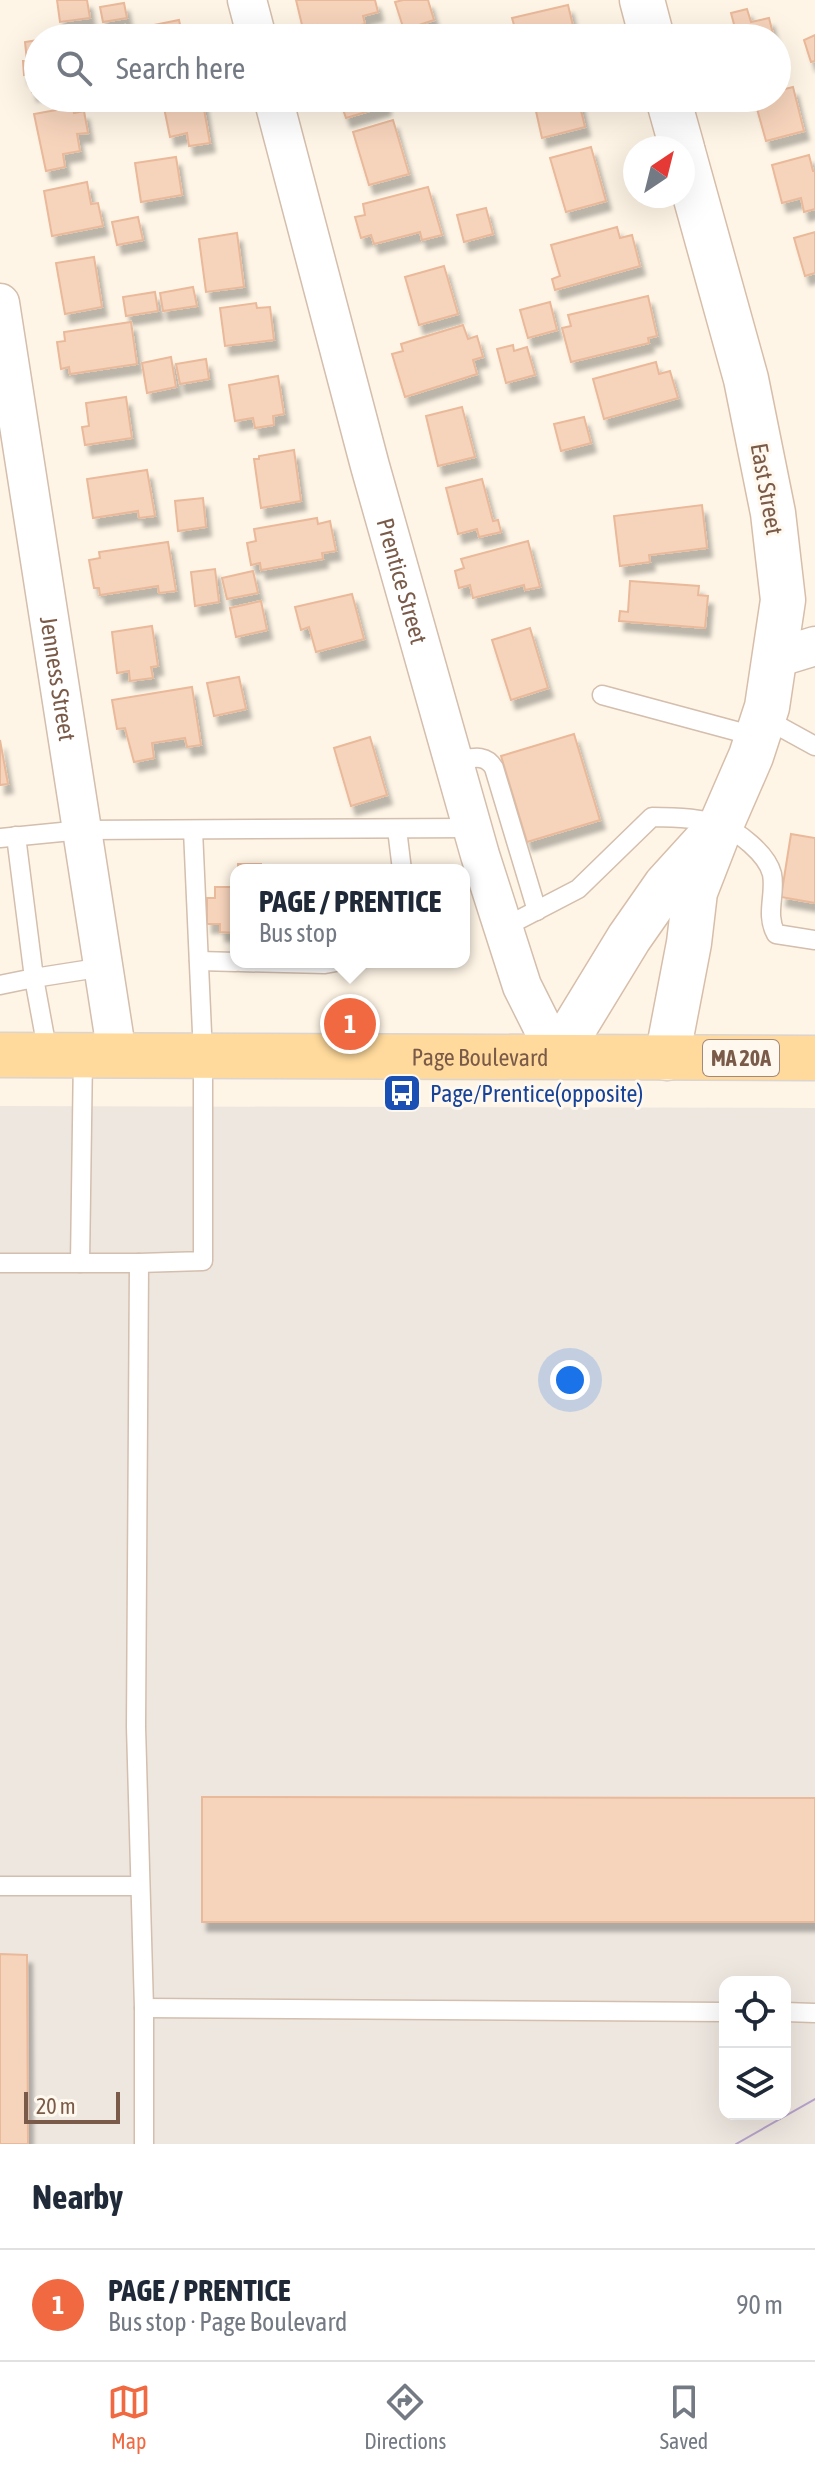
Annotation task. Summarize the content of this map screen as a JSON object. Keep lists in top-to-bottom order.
{
  "streets": {
    "main road": ["East Street", "Page Boulevard", "MA 20A"],
    "street": ["Prentice Street", "Jenness Street"]
  },
  "crossings": [
    ["East Street", "Prentice Street"],
    ["East Street", "Page Boulevard"],
    ["Prentice Street", "Page Boulevard"],
    ["Jenness Street", "Page Boulevard"]
  ],
  "places": {
    "bus stop": ["Page/Prentice(opposite)"]
  },
  "scale_bar": "20 m",
  "north": "top right",
  "page": {
    "search": "Search here",
    "popup": ["PAGE / PRENTICE", "Bus stop"],
    "pins": "1",
    "scale": "20 m",
    "heading": "Nearby",
    "list": [
      {
        "mark": "1",
        "name": "PAGE / PRENTICE",
        "note": "Bus stop · Page Boulevard",
        "value": "90 m"
      }
    ],
    "nav": ["Map", "Directions", "Saved"]
  }
}
